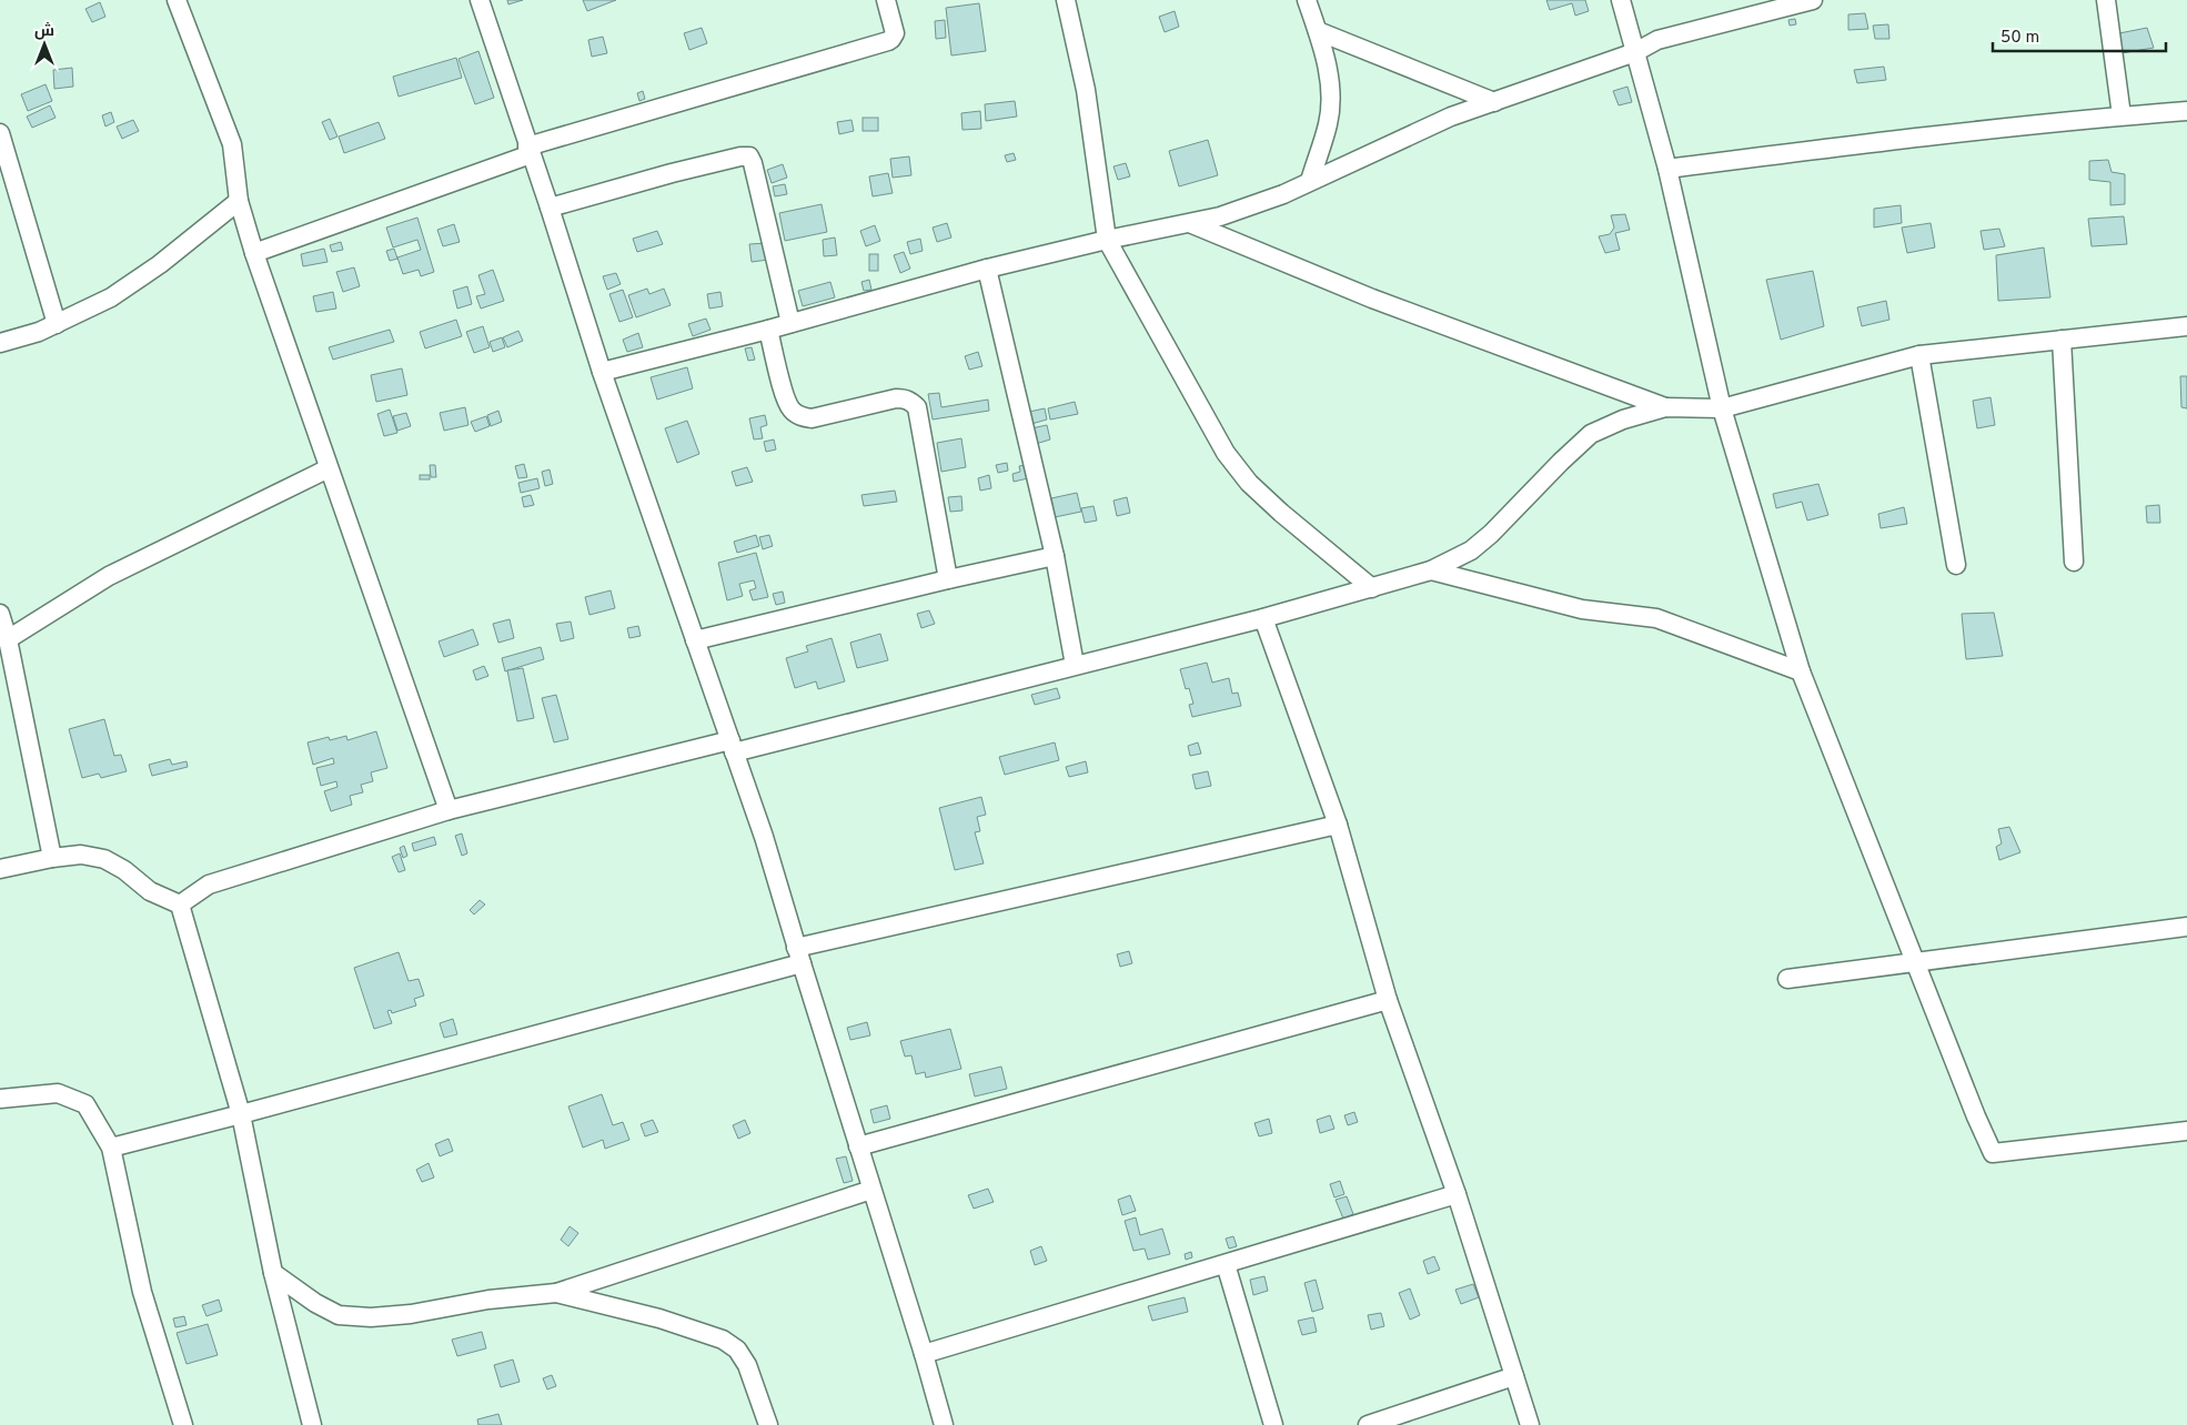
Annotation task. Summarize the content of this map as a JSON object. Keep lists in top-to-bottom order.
{
  "scale_bar": "50 m",
  "north": "top"
}
